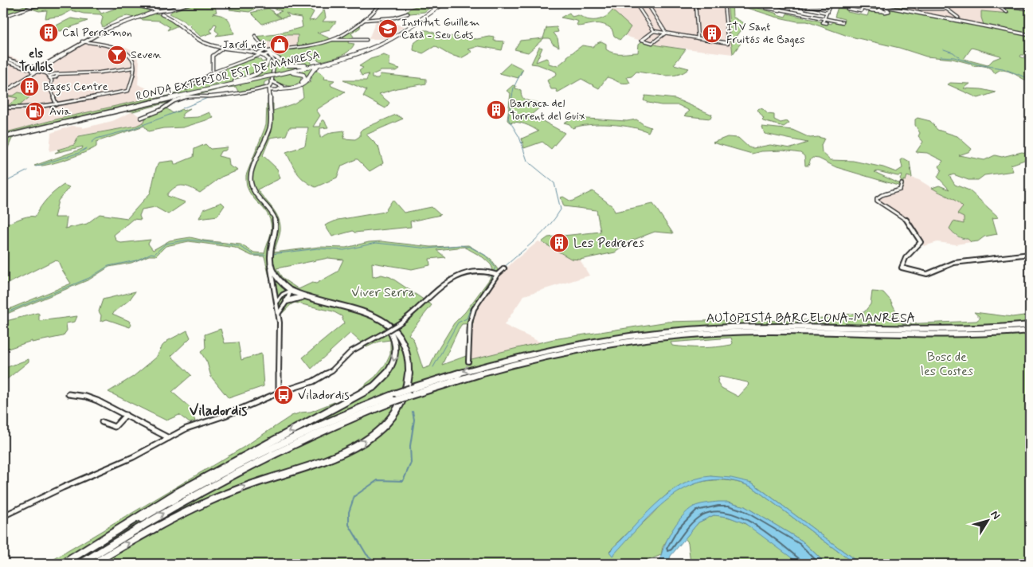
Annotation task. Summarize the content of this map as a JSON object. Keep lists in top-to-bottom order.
{
  "streets": {
    "highway": ["RONDA EXTERIOR EST DE MANRESA", "AUTOPISTA BARCELONA-MANRESA"]
  },
  "districts": ["els Trullols", "Viladordis"],
  "parks": ["Viver Serra", "Bosc de les Costes"],
  "places": {
    "school or university": ["Institut Guillem Catà - Seu Cots"],
    "building": [
      "Cal Perramon",
      "ITV Sant Fruitós de Bages",
      "Bages Centre",
      "Barraca del Torrent del Guix",
      "Les Pedreres"
    ],
    "shop": ["Jardí net"],
    "bar": ["Seven"],
    "fuel station": ["Avia"],
    "bus stop": ["Viladordis"]
  },
  "north": "top right"
}
